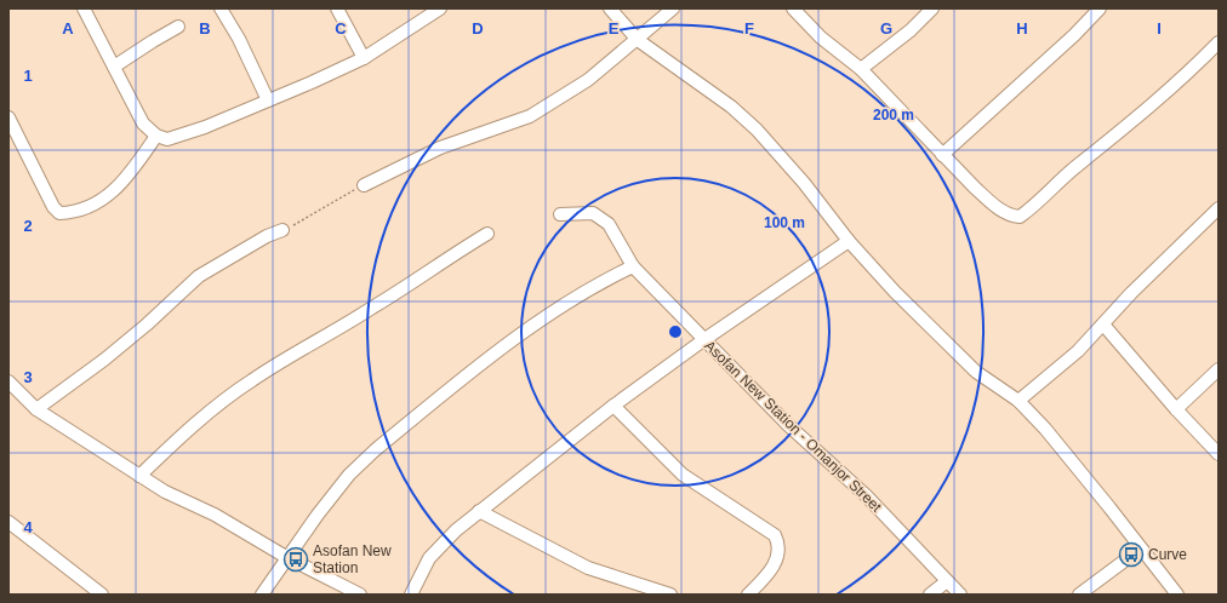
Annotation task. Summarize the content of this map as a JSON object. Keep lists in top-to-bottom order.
{
  "streets": {
    "street": ["Asofan New Station - Omanjor Street"]
  },
  "places": {
    "bus stop": ["Curve", "Asofan New Station"]
  },
  "grid": {
    "columns": [
      "A",
      "B",
      "C",
      "D",
      "E",
      "F",
      "G",
      "H",
      "I"
    ],
    "rows": [
      "1",
      "2",
      "3",
      "4"
    ]
  },
  "rings": ["200 m", "100 m"]
}
